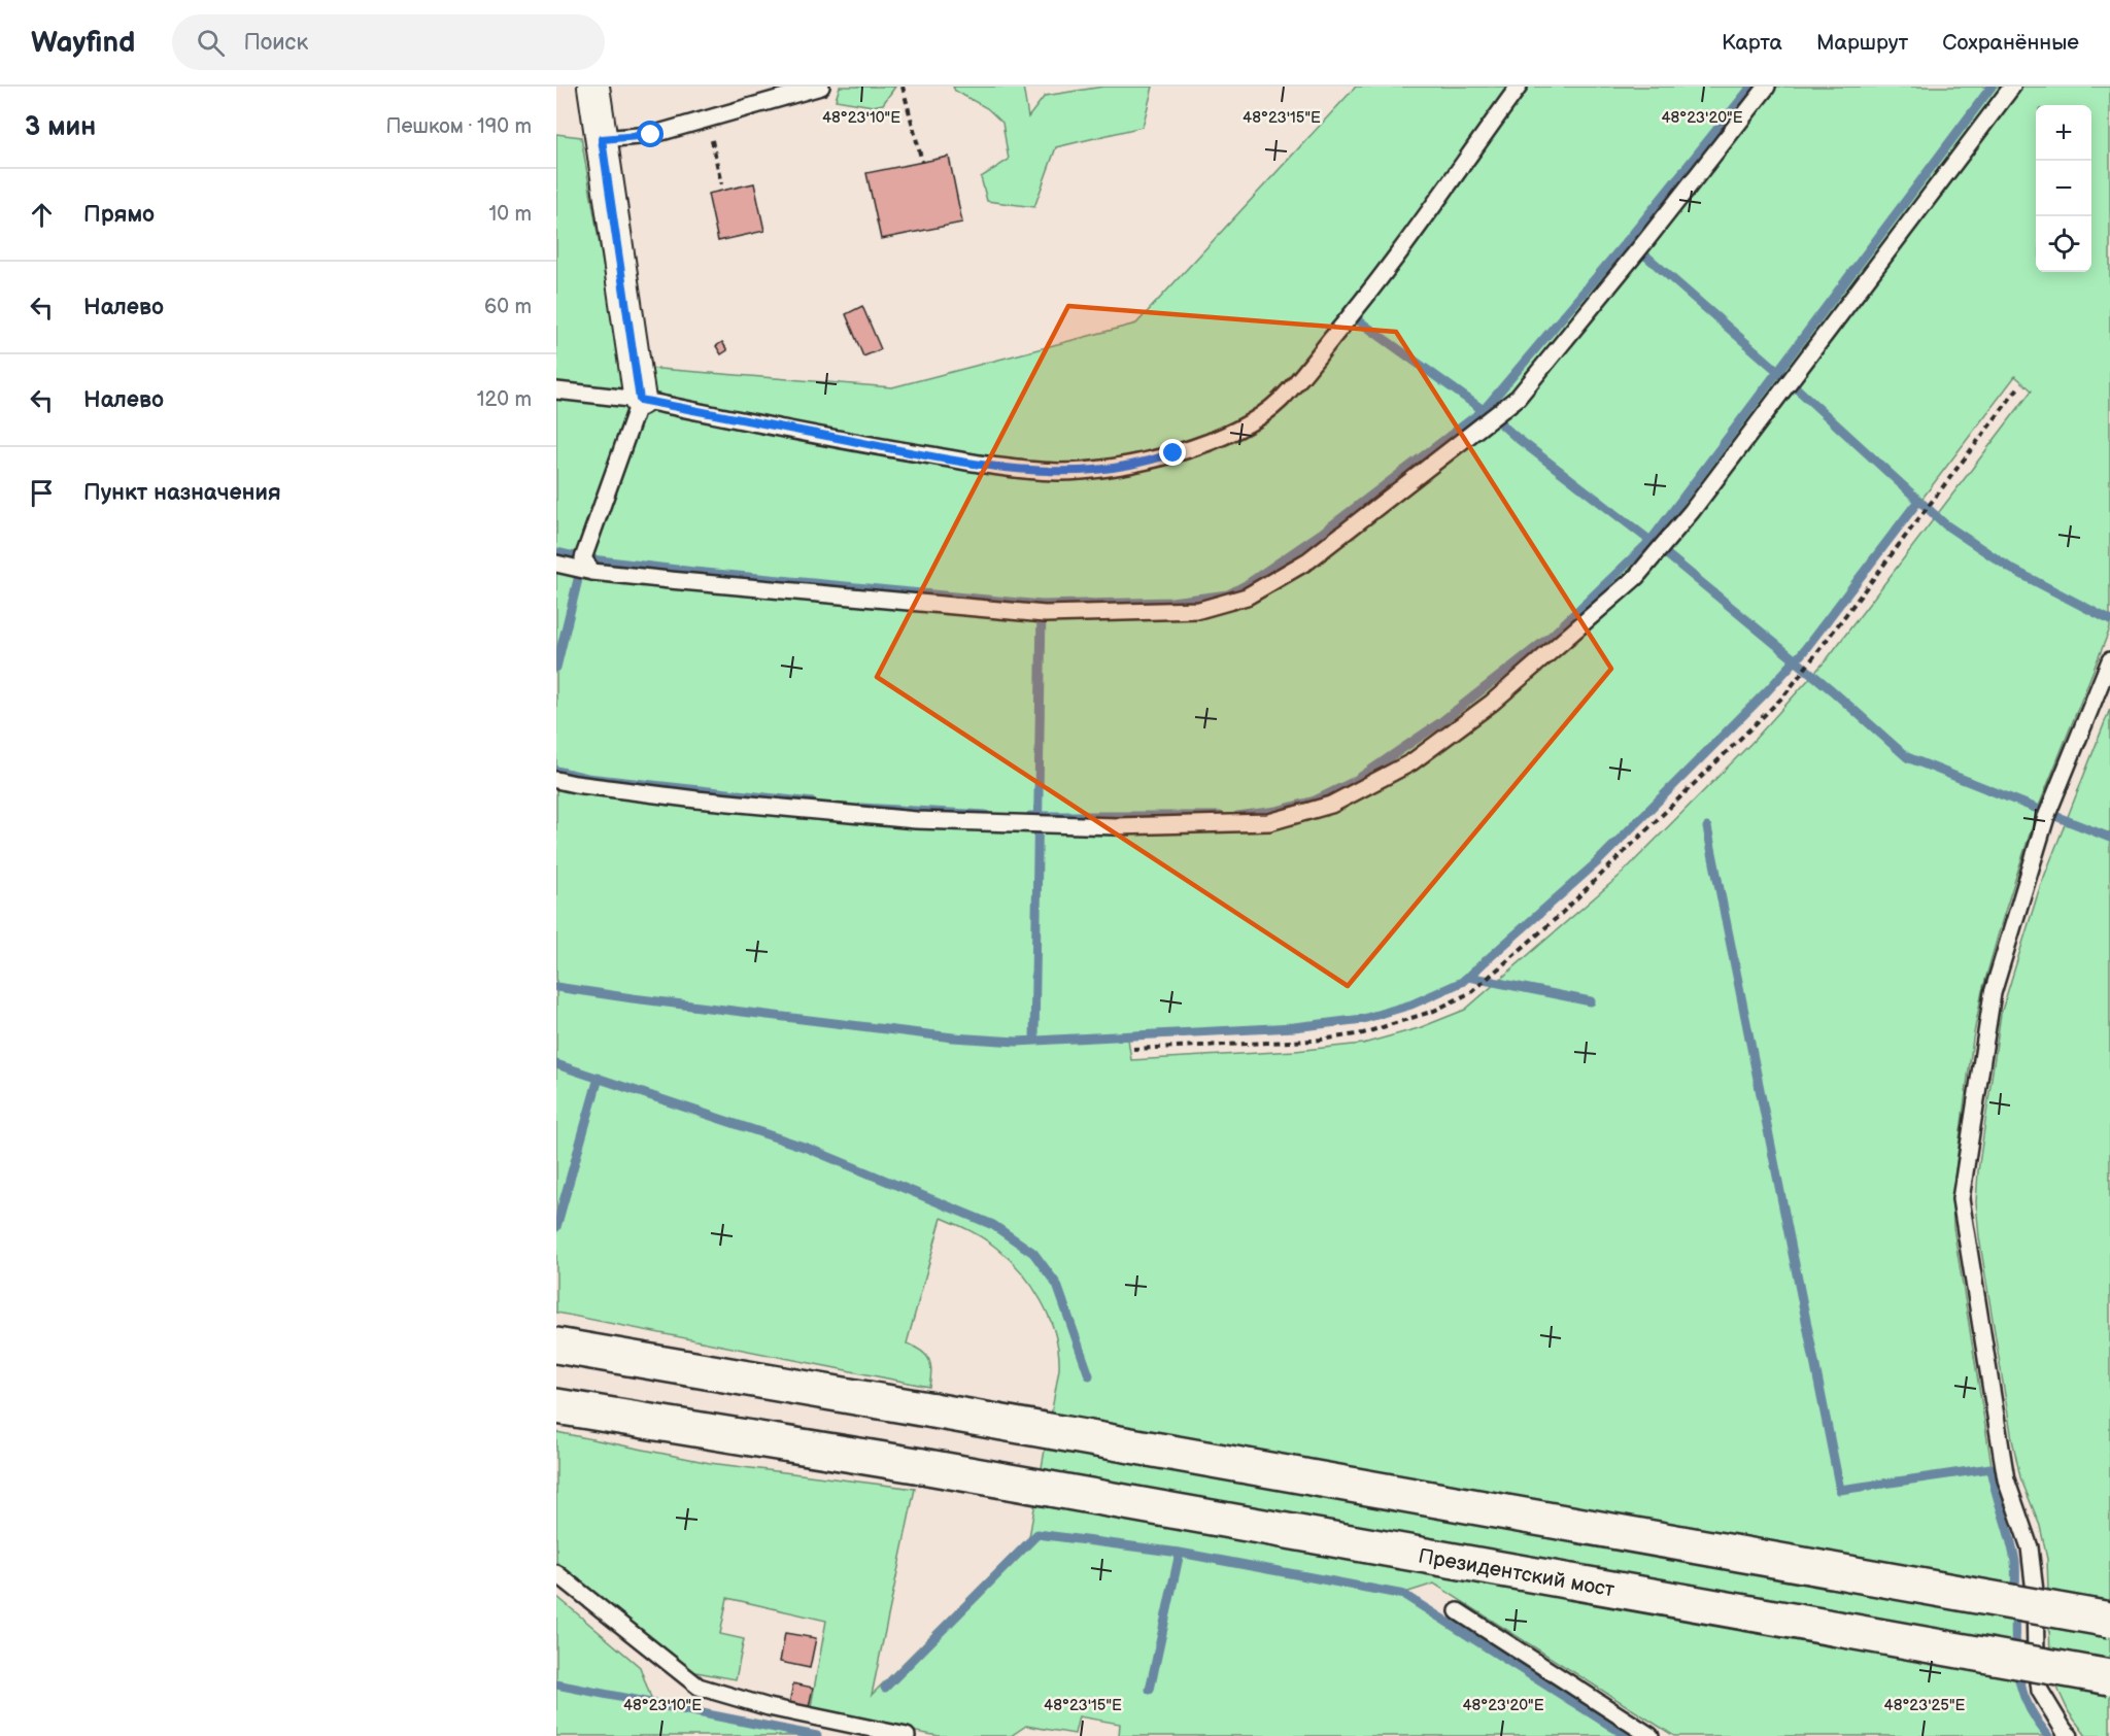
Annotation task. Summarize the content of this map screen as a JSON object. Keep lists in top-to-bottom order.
{
  "streets": {
    "highway": ["Президентский мост"]
  },
  "page": {
    "header": "Wayfind",
    "search": "Поиск",
    "nav": ["Карта", "Маршрут", "Сохранённые"],
    "heading": ["3 мин", "Пешком · 190 m"],
    "map_buttons": ["+", "−"],
    "list": [
      ["Прямо", "10 m"],
      ["Налево", "60 m"],
      ["Налево", "120 m"],
      "Пункт назначения"
    ]
  },
  "coordinates": [
    "48°23'10\"E",
    "48°23'15\"E",
    "48°23'20\"E",
    "48°23'25\"E"
  ]
}
